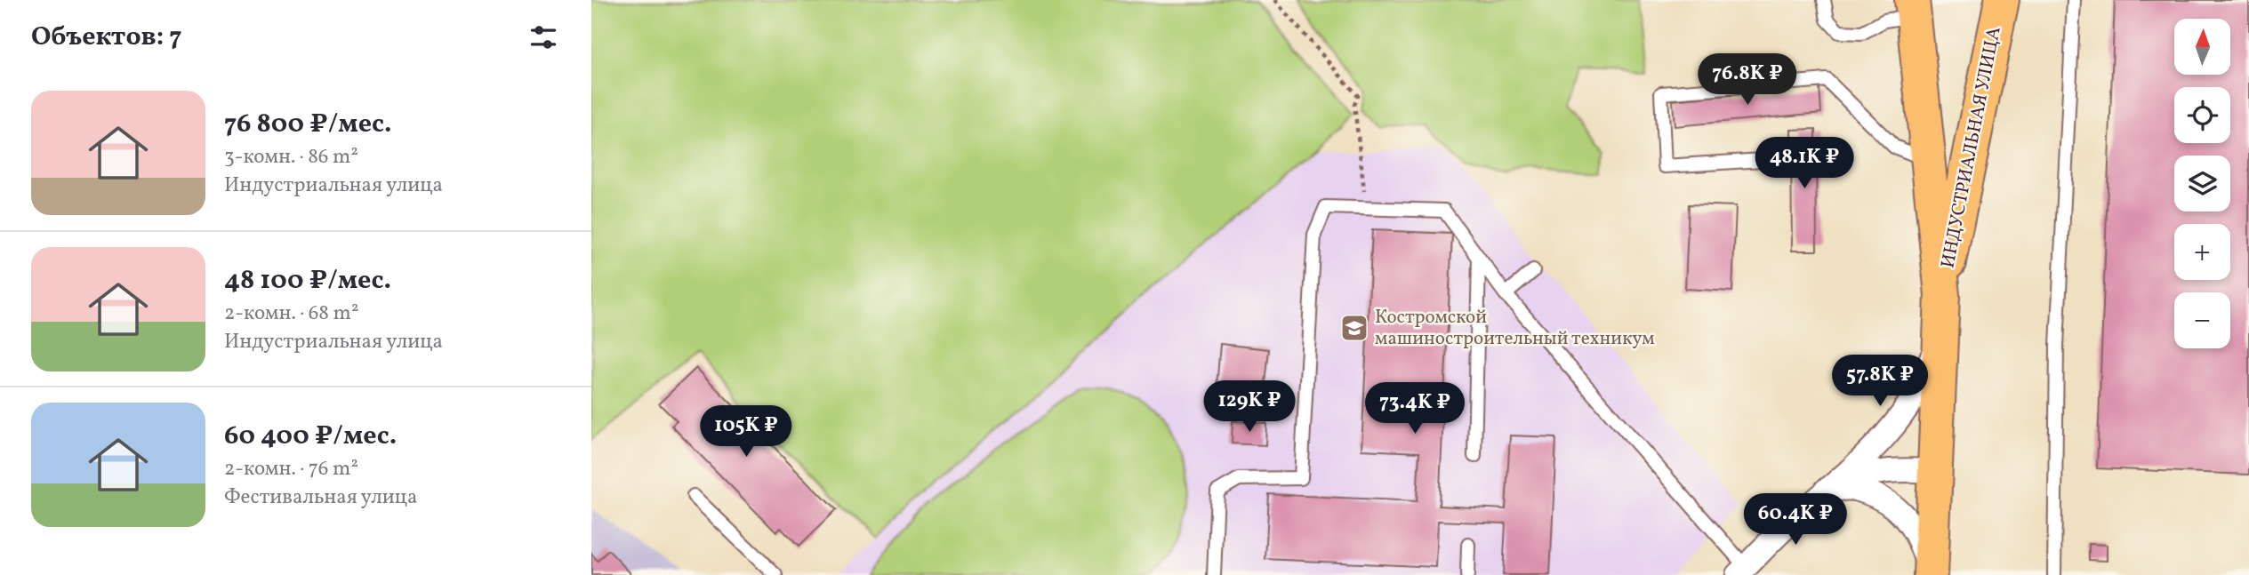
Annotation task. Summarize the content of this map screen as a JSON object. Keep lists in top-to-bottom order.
{
  "streets": {
    "highway": ["ИНДУСТРИАЛЬНАЯ УЛИЦА"]
  },
  "places": {
    "school or university": ["Костромской машиностроительный техникум"]
  },
  "north": "top",
  "page": {
    "heading": "Объектов: 7",
    "map_buttons": ["+", "−"],
    "price": [
      "76.8K ₽",
      "48.1K ₽",
      "57.8K ₽",
      "129K ₽",
      "73.4K ₽",
      "105K ₽",
      "60.4K ₽"
    ],
    "list": [
      {
        "name": "76 800 ₽/мес.",
        "note": "3-комн. · 86 m² · Индустриальная улица"
      },
      {
        "name": "48 100 ₽/мес.",
        "note": "2-комн. · 68 m² · Индустриальная улица"
      },
      {
        "name": "60 400 ₽/мес.",
        "note": "2-комн. · 76 m² · Фестивальная улица"
      }
    ]
  }
}
